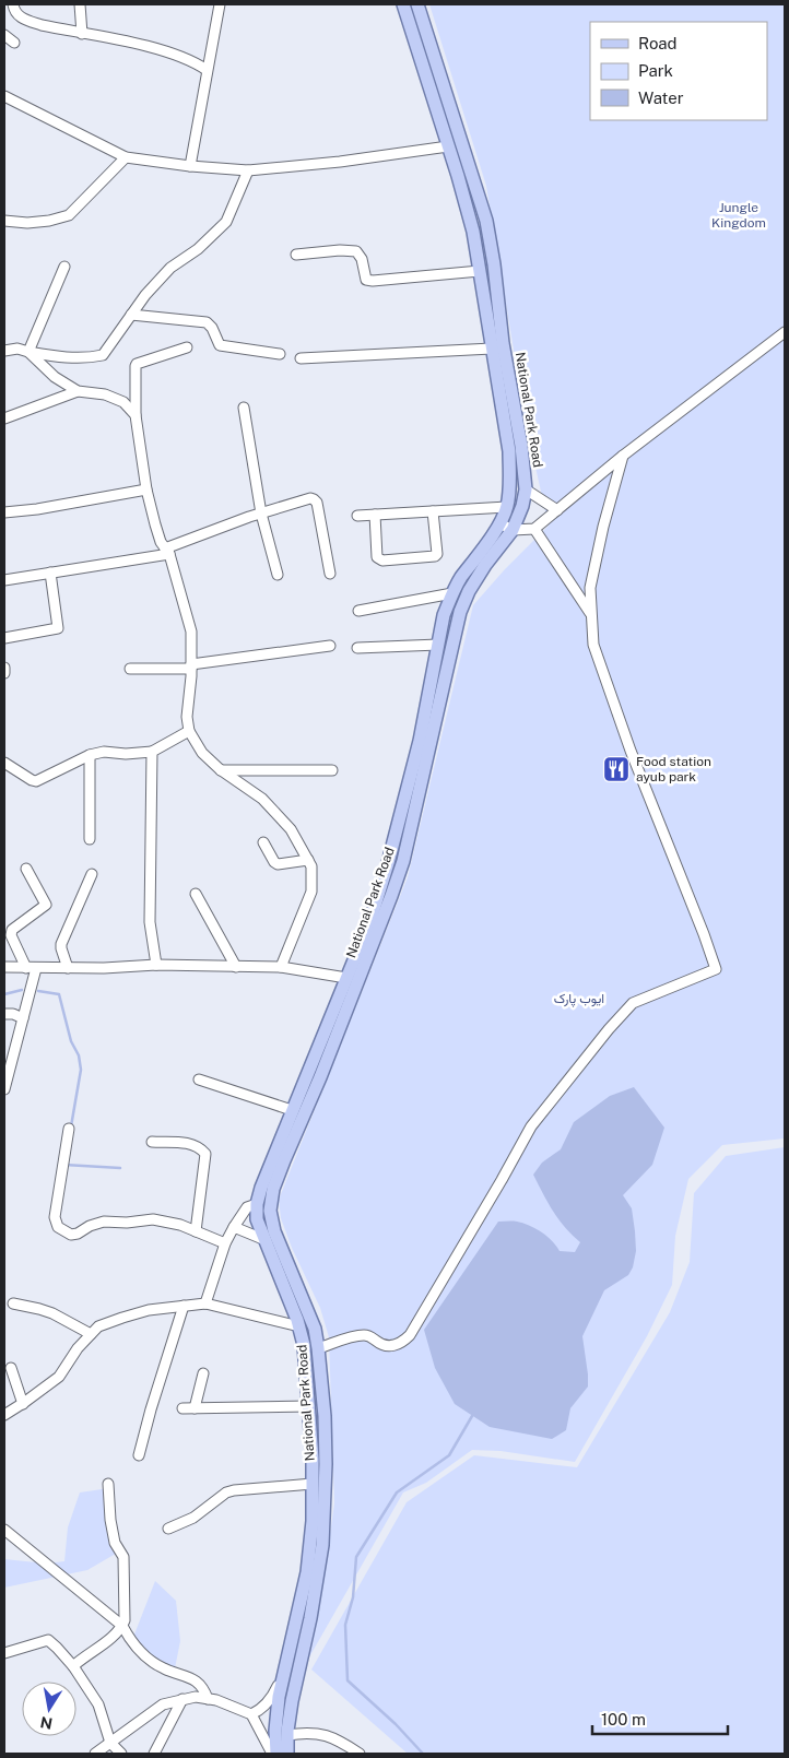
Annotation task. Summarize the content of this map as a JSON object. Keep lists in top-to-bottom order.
{
  "streets": {
    "main road": ["National Park Road"]
  },
  "parks": ["Jungle Kingdom", "ایوب پارک"],
  "places": {
    "restaurant": ["Food station ayub park"]
  },
  "legend": ["Road", "Park", "Water"],
  "scale_bar": "100 m",
  "north": "bottom"
}
